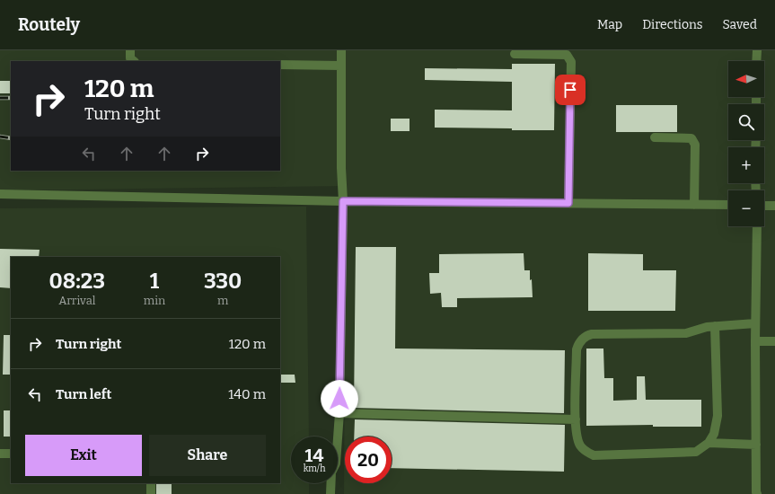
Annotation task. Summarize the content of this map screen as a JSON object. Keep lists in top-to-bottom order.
{
  "north": "left",
  "page": {
    "header": "Routely",
    "nav": ["Map", "Directions", "Saved"],
    "map_buttons": ["+", "−"],
    "turn": ["120 m", "Turn right"],
    "eta": [
      "08:23",
      "Arrival",
      "1",
      "min",
      "330",
      "m"
    ],
    "list": [
      {
        "name": "Turn right",
        "value": "120 m"
      },
      {
        "name": "Turn left",
        "value": "140 m"
      }
    ],
    "buttons": ["Exit", "Share"],
    "speed": "14 km/h",
    "limit": "20"
  }
}
